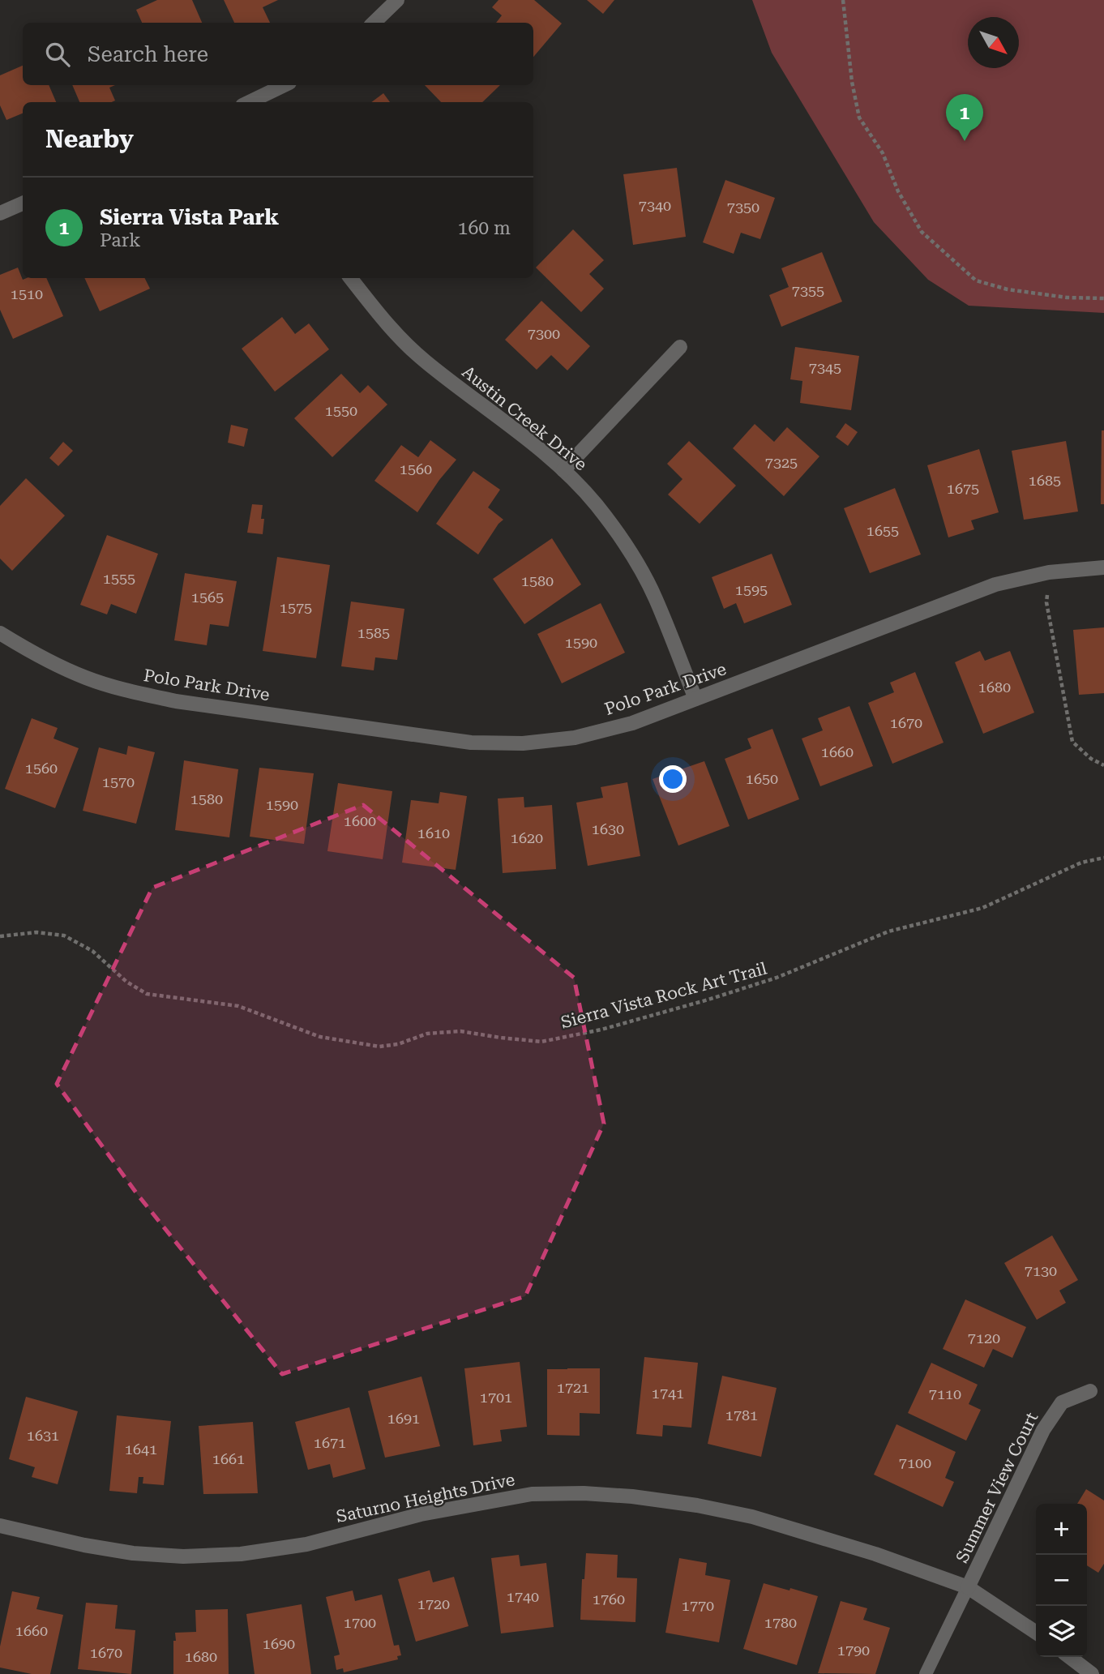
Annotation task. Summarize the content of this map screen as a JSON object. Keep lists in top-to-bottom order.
{
  "streets": {
    "street": [
      "Austin Creek Drive",
      "Polo Park Drive",
      "Summer View Court",
      "Saturno Heights Drive"
    ],
    "path": ["Sierra Vista Rock Art Trail"]
  },
  "crossings": [
    ["Austin Creek Drive", "Polo Park Drive"],
    ["Summer View Court", "Saturno Heights Drive"]
  ],
  "house_numbers": [
    "7340",
    "7350",
    "7355",
    "1510",
    "7300",
    "7345",
    "1550",
    "7325",
    "1560",
    "1685",
    "1675",
    "1655",
    "1555",
    "1580",
    "1595",
    "1565",
    "1575",
    "1585",
    "1590",
    "1680",
    "1670",
    "1660",
    "1560",
    "1650",
    "1570",
    "1580",
    "1590",
    "1600",
    "1630",
    "1610",
    "1620",
    "7130",
    "7120",
    "1721",
    "1741",
    "7110",
    "1701",
    "1781",
    "1691",
    "1631",
    "1671",
    "1641",
    "1661",
    "7100",
    "1740",
    "1760",
    "1720",
    "1770",
    "1700",
    "1780",
    "1660",
    "1690",
    "1790",
    "1670",
    "1680"
  ],
  "north": "bottom right",
  "page": {
    "search": "Search here",
    "pins": "1",
    "heading": "Nearby",
    "list": [
      {
        "mark": "1",
        "name": "Sierra Vista Park",
        "note": "Park",
        "value": "160 m"
      }
    ],
    "map_buttons": ["+", "−"]
  }
}
